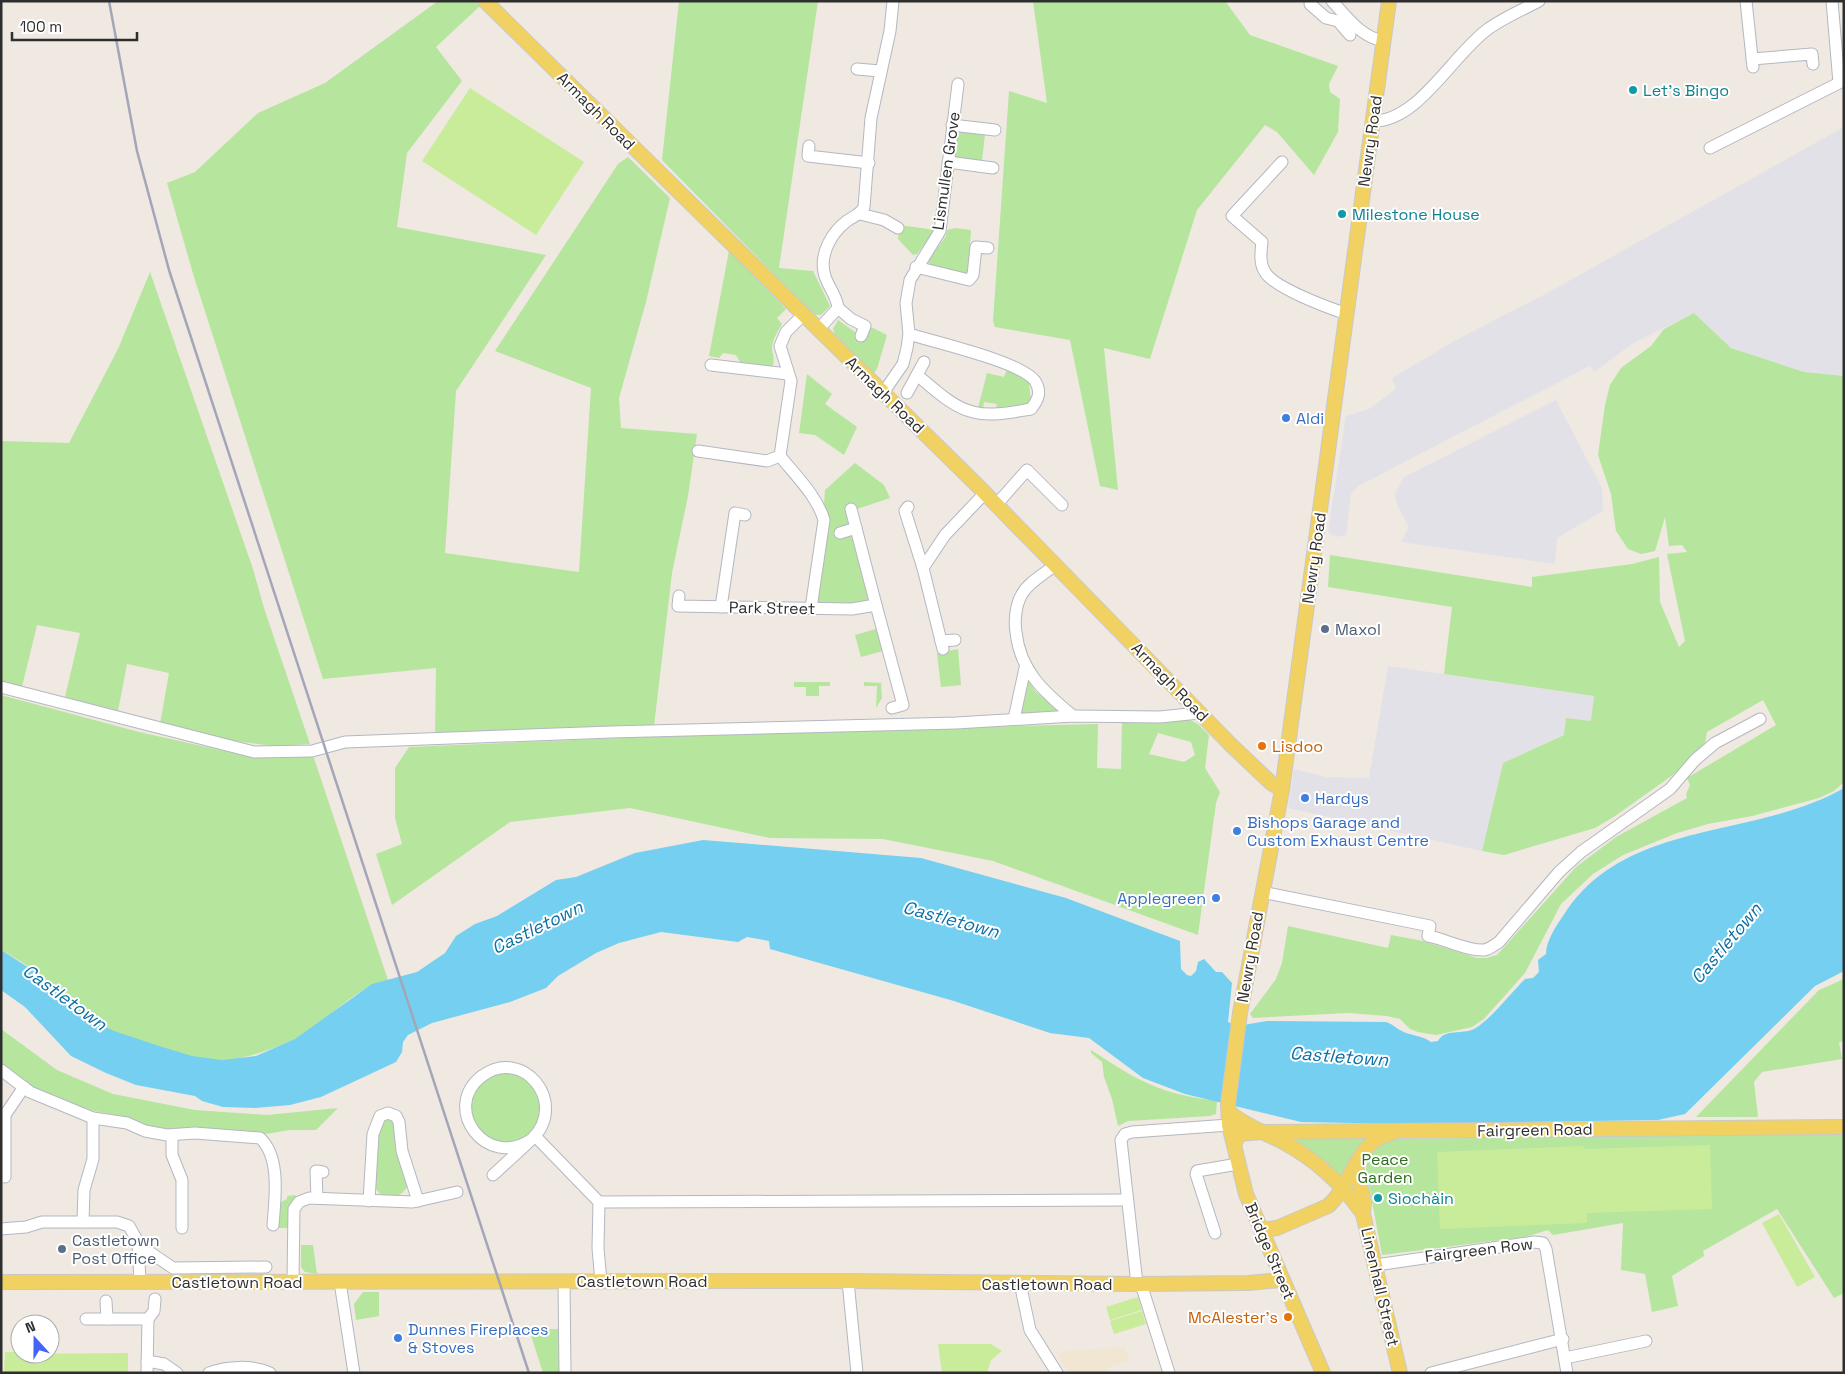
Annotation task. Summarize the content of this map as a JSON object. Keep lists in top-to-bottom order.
{
  "streets": {
    "main road": [
      "Armagh Road",
      "Newry Road",
      "Fairgreen Road",
      "Bridge Street",
      "Castletown Road",
      "Linenhall Street"
    ],
    "street": ["Lismullen Grove", "Park Street", "Fairgreen Row"]
  },
  "crossings": [
    ["Armagh Road", "Newry Road"],
    ["Armagh Road", "Lismullen Grove"],
    ["Newry Road", "Bridge Street"],
    ["Fairgreen Road", "Bridge Street"],
    ["Fairgreen Road", "Linenhall Street"],
    ["Fairgreen Row", "Linenhall Street"],
    ["Bridge Street", "Castletown Road"]
  ],
  "water": ["Castletown"],
  "parks": ["Peace Garden"],
  "places": [
    "Let's Bingo",
    "Milestone House",
    "Aldi",
    "Maxol",
    "Lisdoo",
    "Hardys",
    "Bishops Garage and Custom Exhaust Centre",
    "Applegreen",
    "Sìochàin",
    "Castletown Post Office",
    "McAlester’s",
    "Dunnes Fireplaces & Stoves"
  ],
  "scale_bar": "100 m",
  "north": "top"
}
